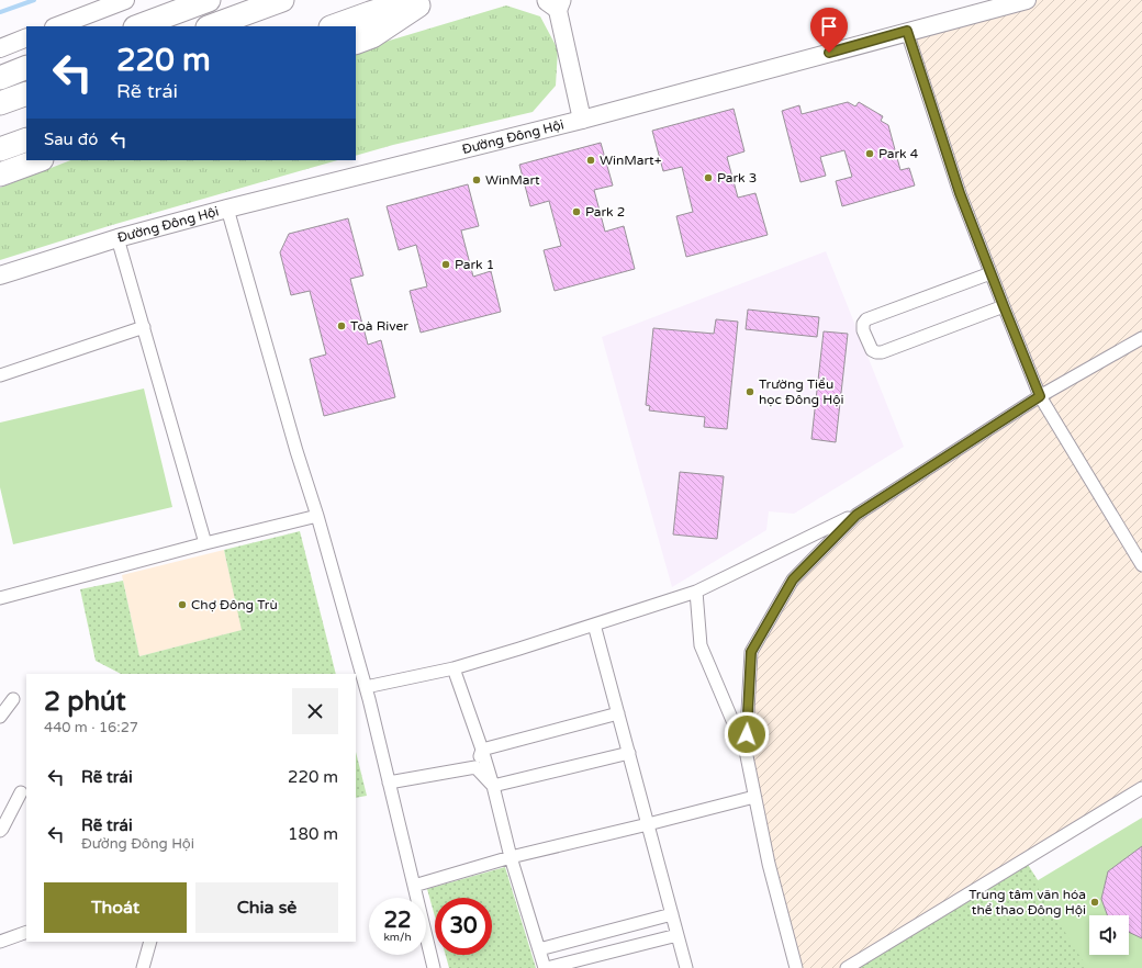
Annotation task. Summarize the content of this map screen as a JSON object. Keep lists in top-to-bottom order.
{
  "streets": {
    "street": ["Đường Đông Hội"]
  },
  "places": [
    "Park 4",
    "WinMart+",
    "Park 3",
    "WinMart",
    "Park 2",
    "Park 1",
    "Toà River",
    "Trường Tiểu học Đông Hội",
    "Chợ Đông Trù",
    "Trung tâm văn hóa thể thao Đông Hội"
  ],
  "page": {
    "turn": ["220 m", "Rẽ trái"],
    "then": "Sau đó",
    "heading": ["2 phút", "440 m · 16:27"],
    "list": [
      {
        "name": "Rẽ trái",
        "value": "220 m"
      },
      {
        "name": "Rẽ trái",
        "note": "Đường Đông Hội",
        "value": "180 m"
      }
    ],
    "buttons": ["Thoát", "Chia sẻ"],
    "speed": "22 km/h",
    "limit": "30"
  }
}
